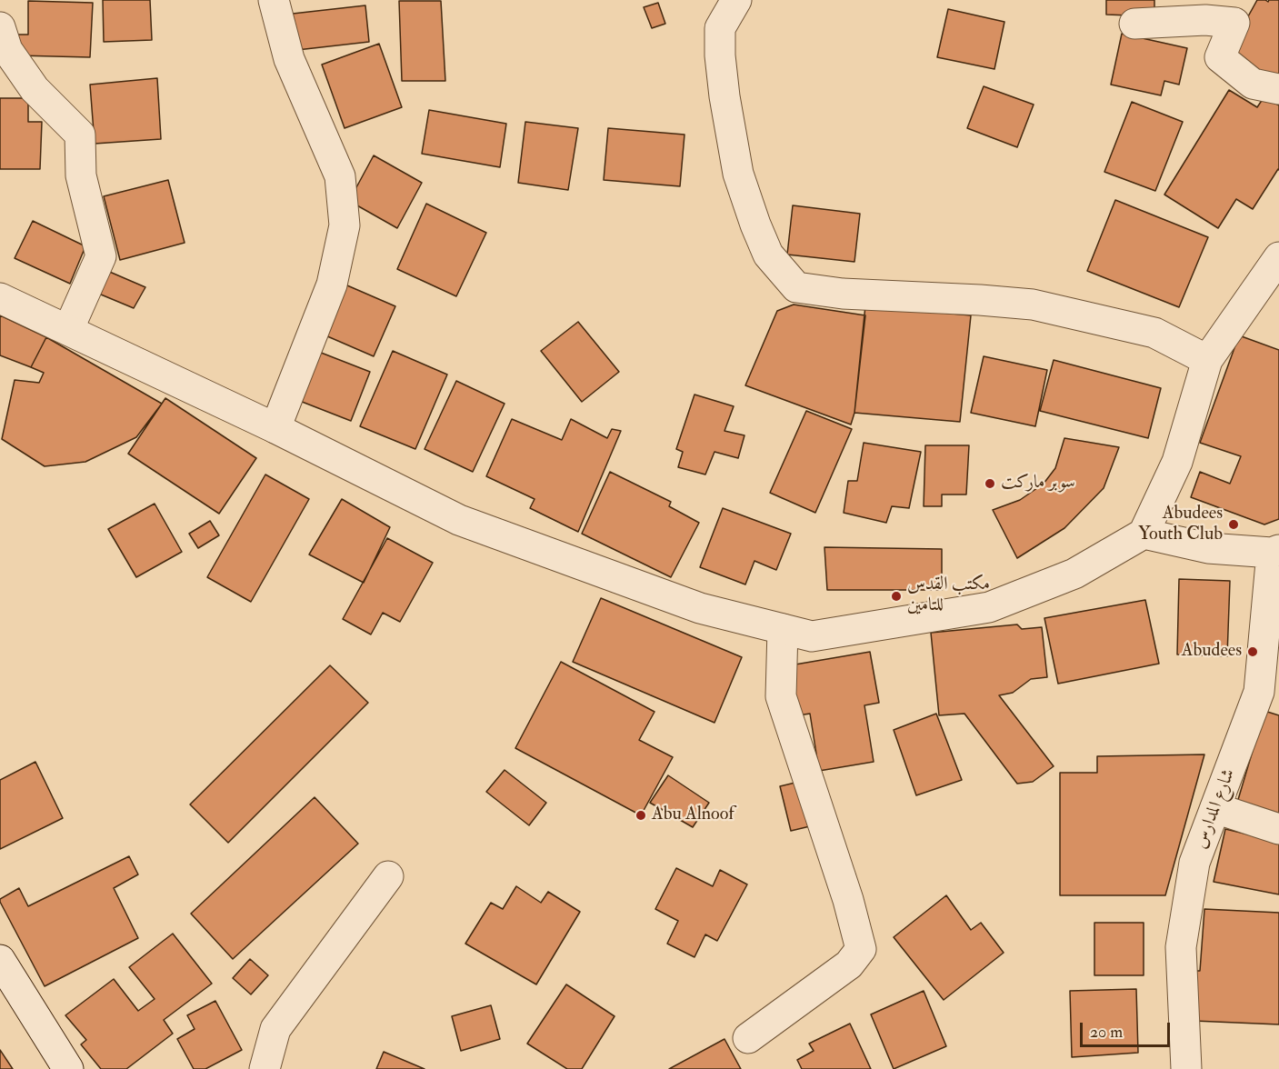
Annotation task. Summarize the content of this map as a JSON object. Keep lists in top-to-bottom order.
{
  "streets": {
    "street": ["شارع المدارس"]
  },
  "places": [
    "سوبر ماركت",
    "Abudees Youth Club",
    "مكتب القدس للتامين",
    "Abudees",
    "Abu Alnoof"
  ],
  "scale_bar": "20 m"
}
